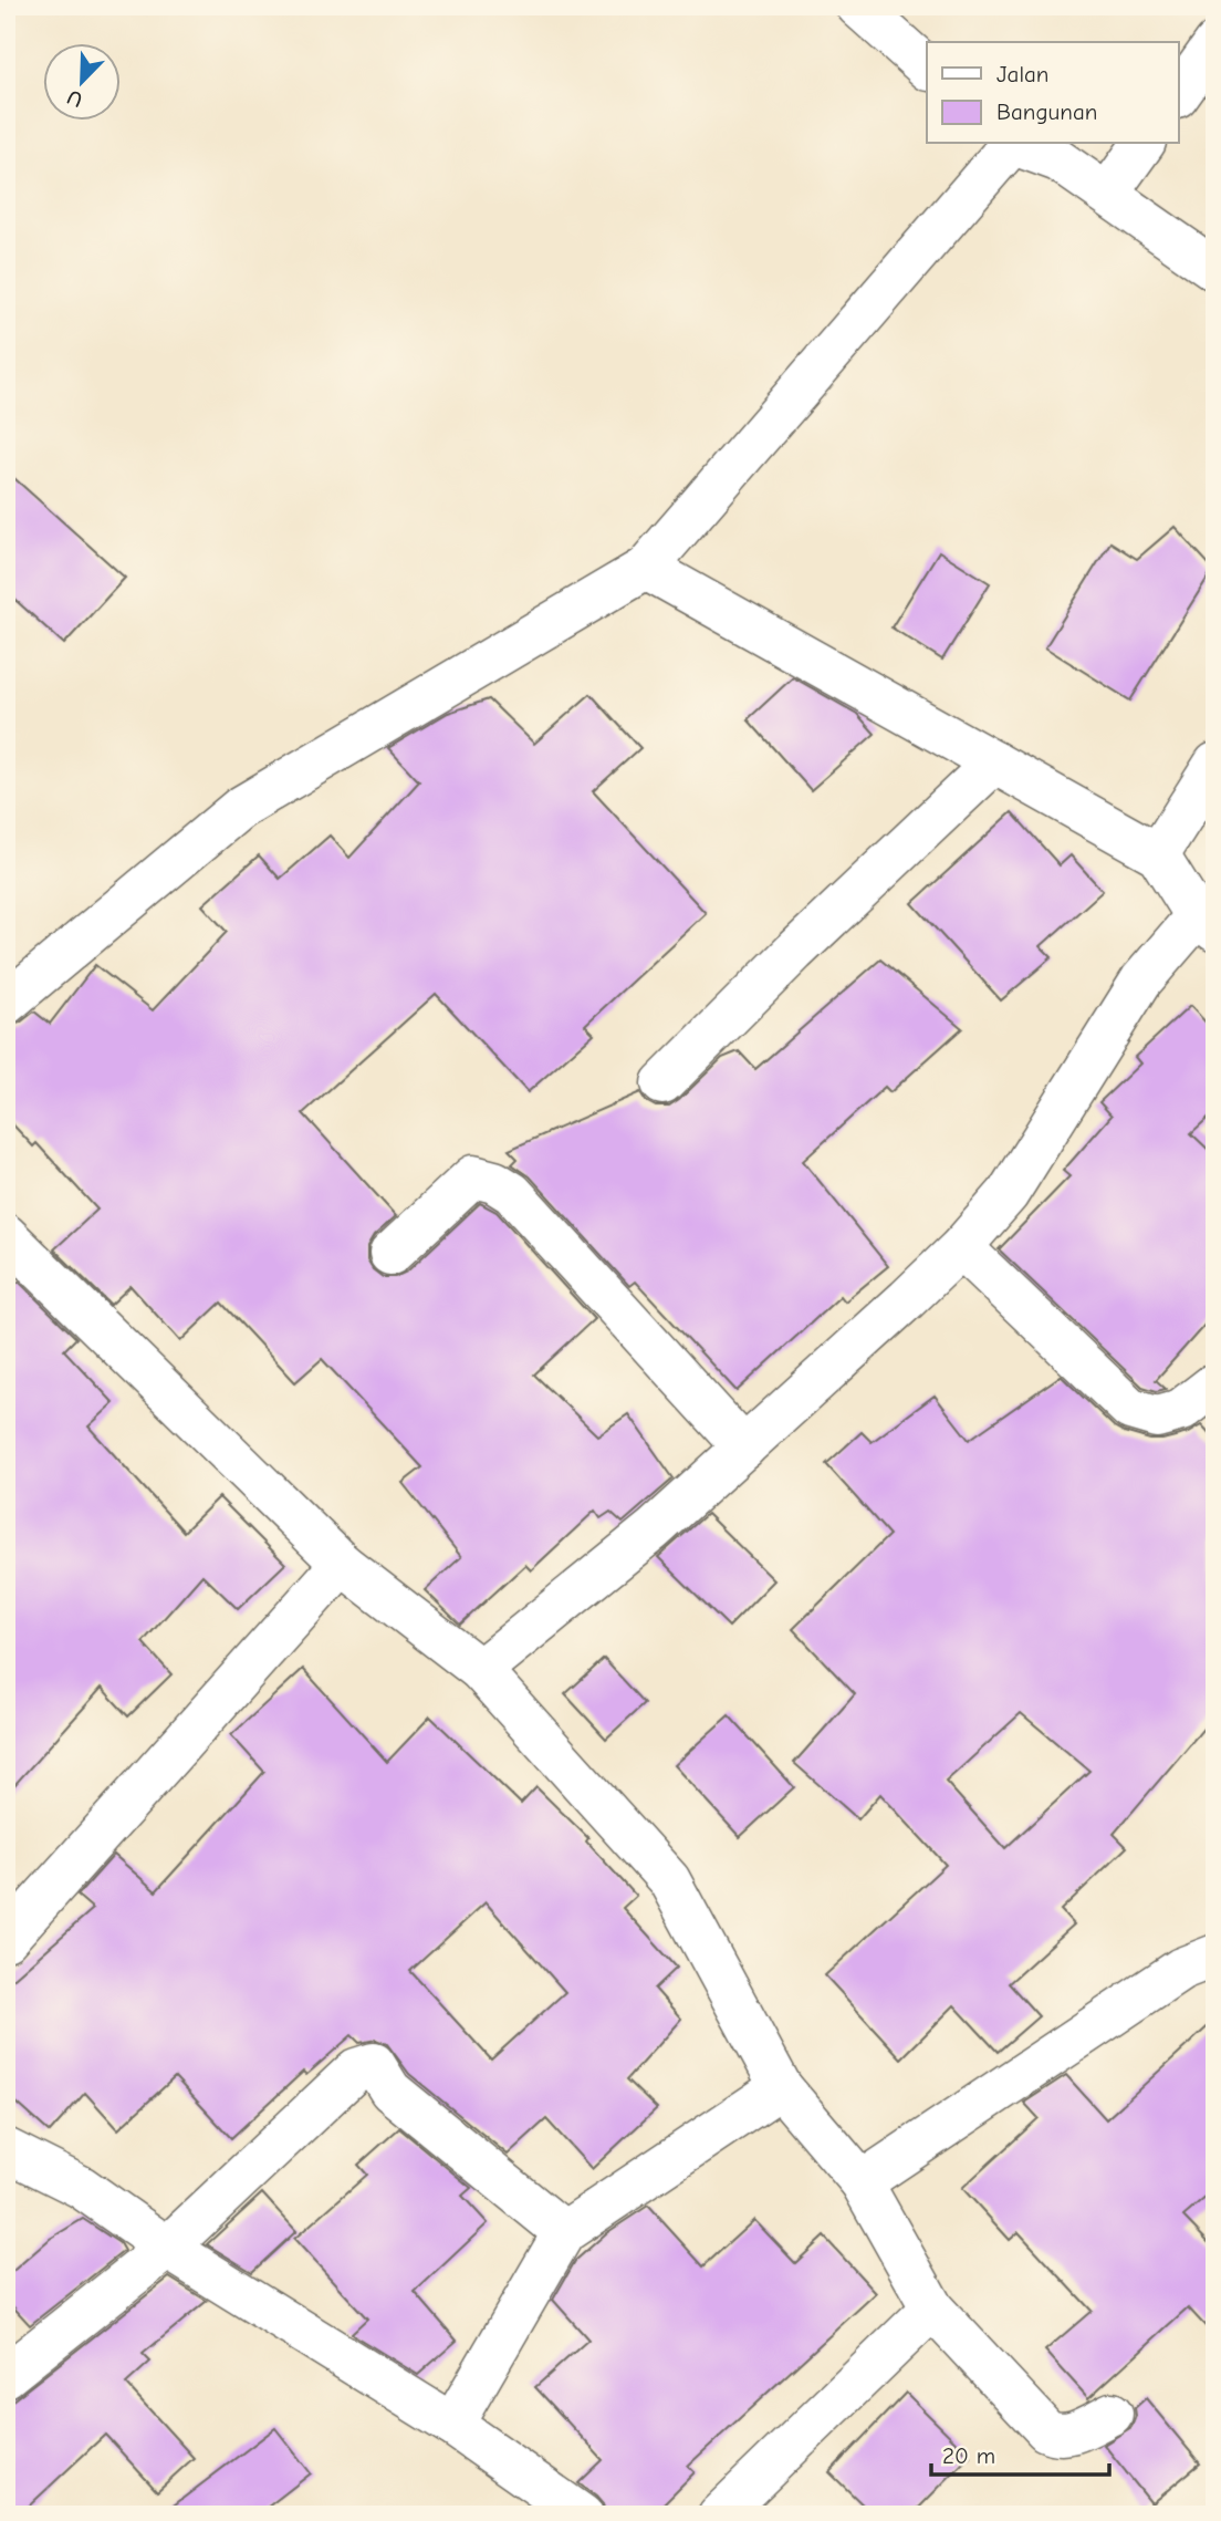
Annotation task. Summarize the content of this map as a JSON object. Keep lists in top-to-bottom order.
{
  "legend": ["Jalan", "Bangunan"],
  "scale_bar": "20 m",
  "north": "bottom left"
}
